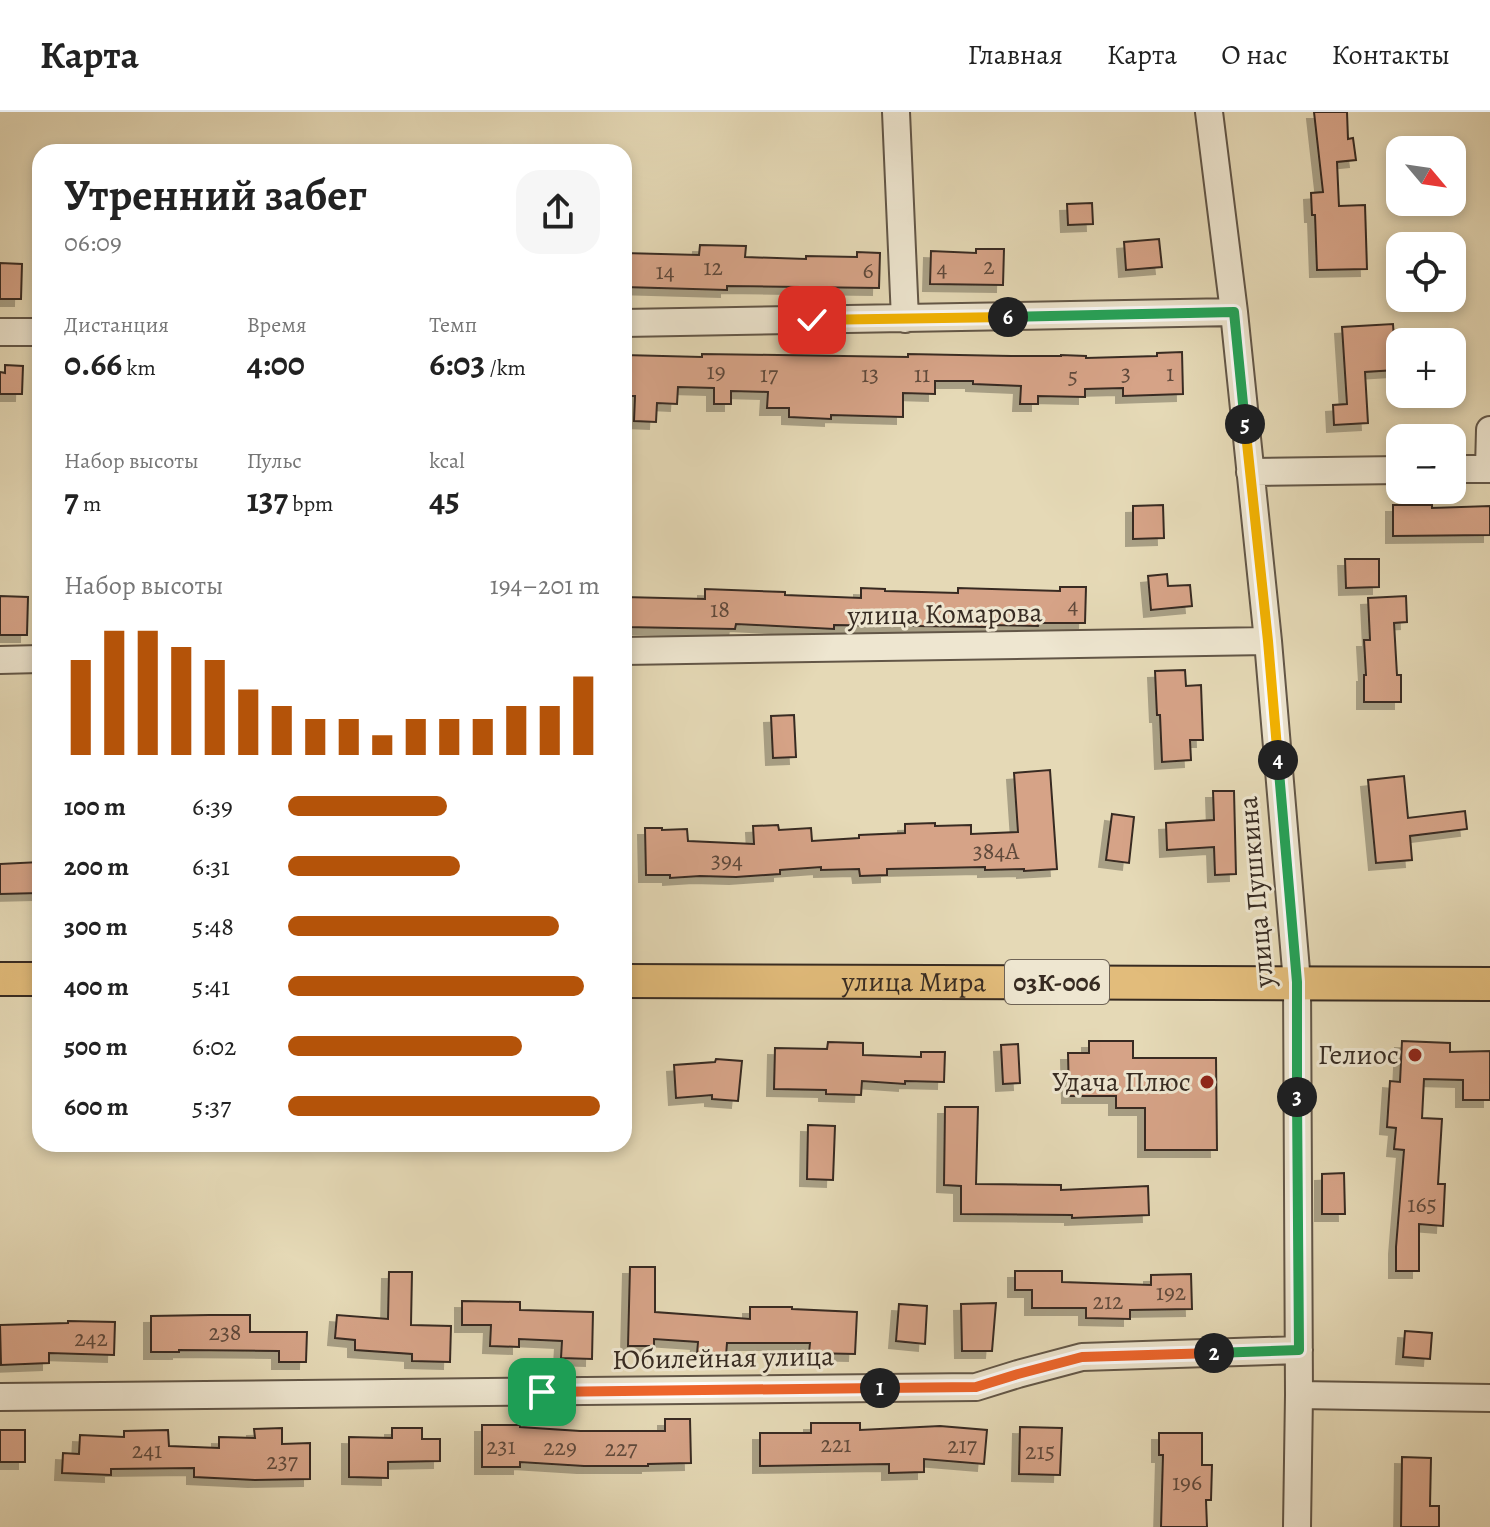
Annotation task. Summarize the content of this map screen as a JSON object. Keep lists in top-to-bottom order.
{
  "streets": {
    "main road": ["улица Мира", "03К-006"],
    "street": ["улица Комарова", "улица Пушкина", "Юбилейная улица"]
  },
  "crossings": [
    ["улица Комарова", "улица Пушкина"],
    ["улица Пушкина", "улица Мира"],
    ["улица Пушкина", "Юбилейная улица"]
  ],
  "places": ["Гелиос", "Удача Плюс"],
  "house_numbers": [
    "2",
    "12",
    "4",
    "6",
    "14",
    "19",
    "3",
    "1",
    "17",
    "13",
    "11",
    "5",
    "4",
    "18",
    "384А",
    "394",
    "165",
    "192",
    "212",
    "238",
    "242",
    "221",
    "217",
    "231",
    "229",
    "227",
    "241",
    "215",
    "237",
    "196"
  ],
  "north": "bottom right",
  "page": {
    "header": "Карта",
    "nav": [
      "Главная",
      "Карта",
      "О нас",
      "Контакты"
    ],
    "map_buttons": ["+", "−"],
    "heading": ["Утренний забег", "06:09"],
    "stats": [
      ["Дистанция", "0.66 km"],
      ["Время", "4:00"],
      ["Темп", "6:03 /km"],
      ["Набор высоты", "7 m"],
      ["Пульс", "137 bpm"],
      ["kcal", "45"]
    ],
    "pins": [
      "6",
      "5",
      "4",
      "3",
      "2",
      "1"
    ],
    "chart": ["Набор высоты", "194–201 m"],
    "list": [
      {
        "name": "100 m",
        "note": "6:39"
      },
      {
        "name": "200 m",
        "note": "6:31"
      },
      {
        "name": "300 m",
        "note": "5:48"
      },
      {
        "name": "400 m",
        "note": "5:41"
      },
      {
        "name": "500 m",
        "note": "6:02"
      },
      {
        "name": "600 m",
        "note": "5:37"
      }
    ]
  }
}
